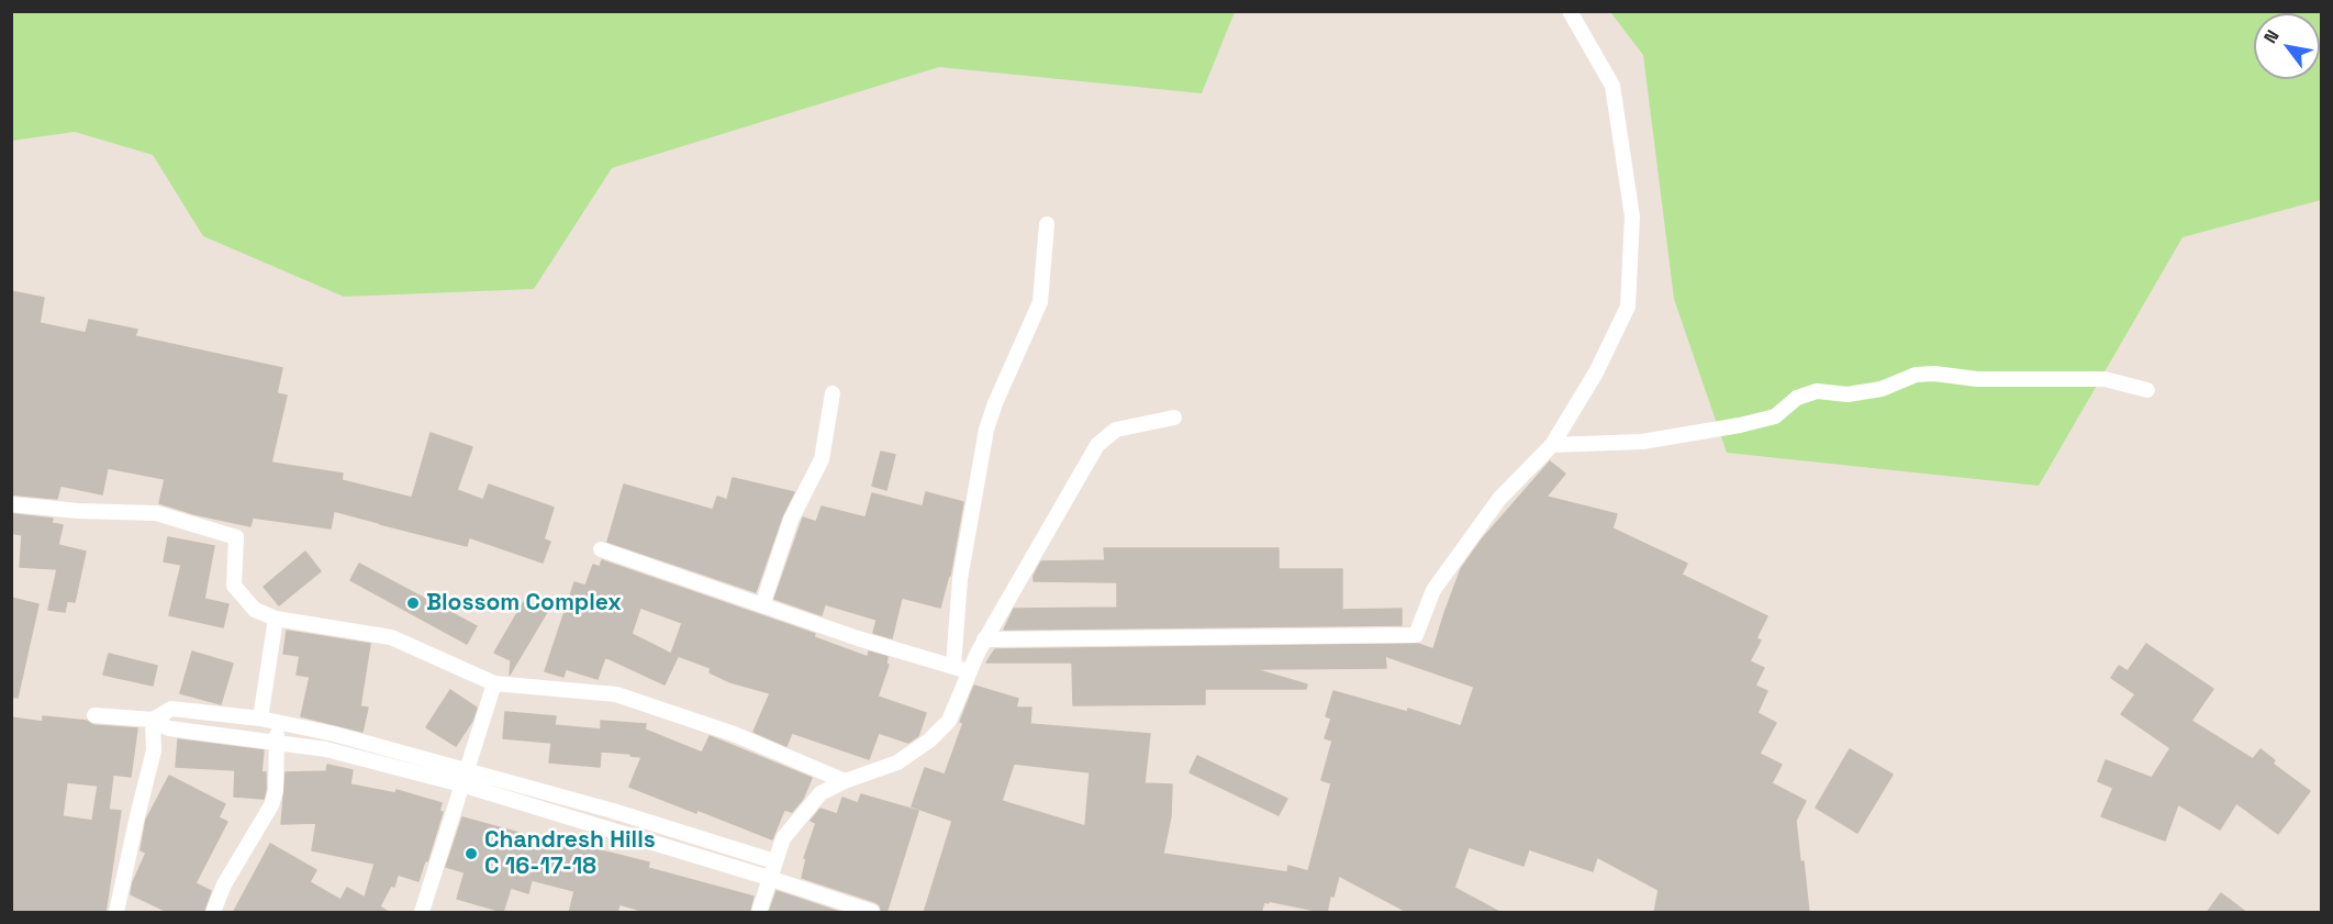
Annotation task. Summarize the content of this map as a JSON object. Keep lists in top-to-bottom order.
{
  "places": ["Blossom Complex", "Chandresh Hills C 16-17-18"],
  "north": "top left"
}
